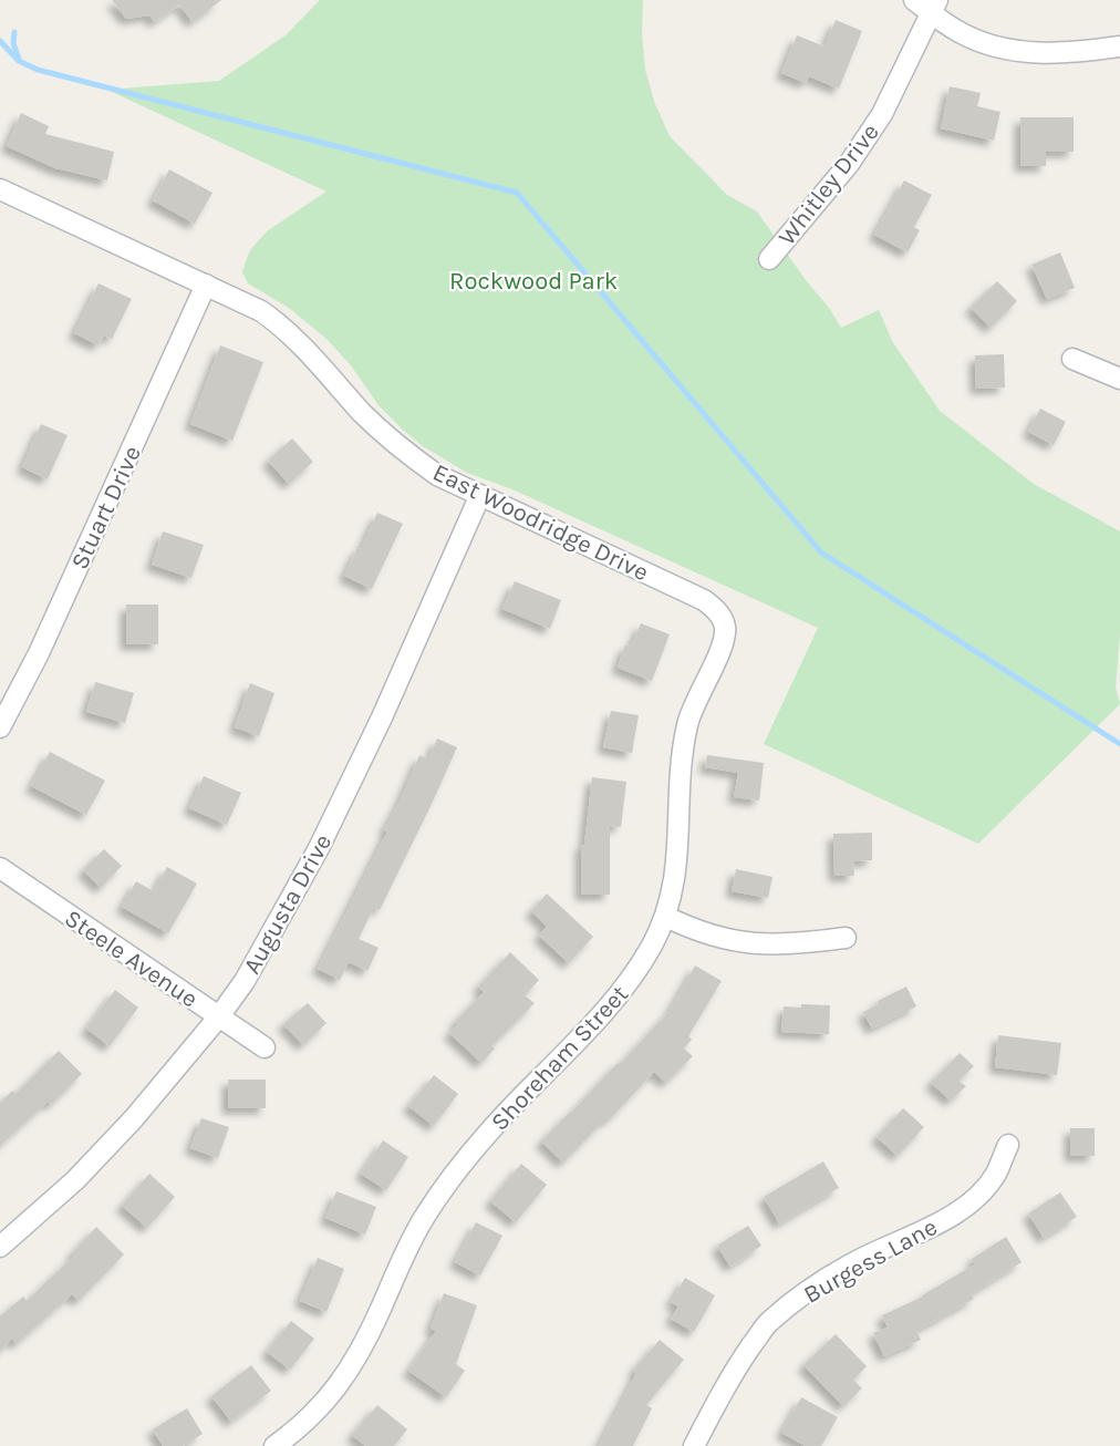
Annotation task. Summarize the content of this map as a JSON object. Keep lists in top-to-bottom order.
{
  "streets": {
    "street": [
      "Whitley Drive",
      "Stuart Drive",
      "East Woodridge Drive",
      "Augusta Drive",
      "Steele Avenue",
      "Shoreham Street",
      "Burgess Lane"
    ]
  },
  "crossings": [
    ["Stuart Drive", "East Woodridge Drive"],
    ["East Woodridge Drive", "Augusta Drive"],
    ["East Woodridge Drive", "Shoreham Street"],
    ["Augusta Drive", "Steele Avenue"]
  ],
  "parks": ["Rockwood Park"]
}
